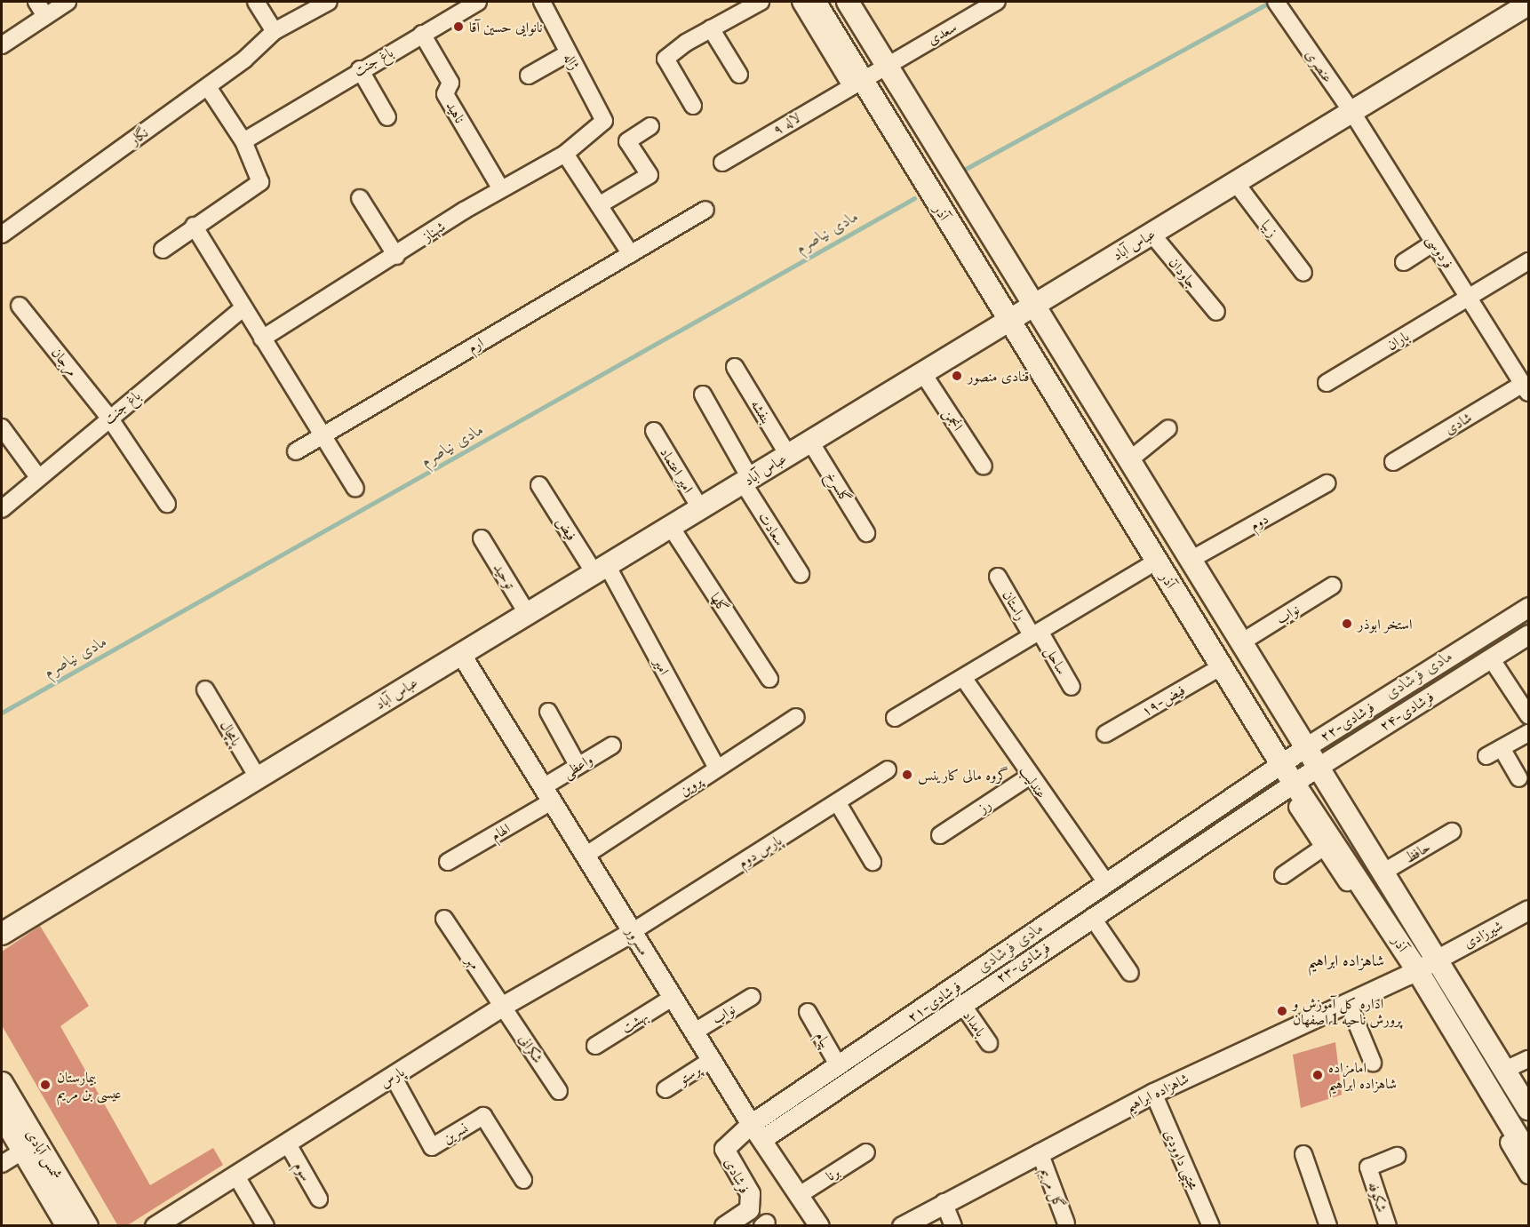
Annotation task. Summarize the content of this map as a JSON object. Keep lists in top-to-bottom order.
{
  "streets": {
    "main road": ["آذر", "عباس آباد", "شمس آبادی"],
    "street": [
      "سعدی",
      "باغ جنت",
      "ژاله",
      "عنصری",
      "ناهید",
      "۹ لاله",
      "نگار",
      "زیبا",
      "شهناز",
      "فردوسی",
      "جاودان",
      "باران",
      "ارم",
      "مرجان",
      "بنفشه",
      "انجمن",
      "شادی",
      "امیر اعتماد",
      "گلسرخ",
      "دوم",
      "فیض",
      "سعادت",
      "توحید",
      "گلها",
      "راستان",
      "نواب",
      "ساحل",
      "امیر",
      "۱۹-فیض",
      "۲۴-فرشادی",
      "۲۲-فرشادی",
      "پامچال",
      "واعظی",
      "عندلیب",
      "پروین",
      "رز",
      "الهام",
      "پارس دوم",
      "حافظ",
      "شیرزادی",
      "مسرور",
      "مهر",
      "۲۳-فرشادی",
      "۲۱-فرشادی",
      "بهشت",
      "بامداد",
      "پیام",
      "شکرانی",
      "پرستو",
      "پارس",
      "شاهزاده ابراهیم",
      "نسرین",
      "مجتبی داوودی",
      "سوم",
      "برنا",
      "فرشادی",
      "گل مریم",
      "شکوفه"
    ]
  },
  "crossings": [
    ["سعدی", "۹ لاله"],
    ["سعدی", "آذر"],
    ["باغ جنت", "ناهید"],
    ["باغ جنت", "مرجان"],
    ["ژاله", "شهناز"],
    ["عنصری", "عباس آباد"],
    ["عنصری", "فردوسی"],
    ["ناهید", "شهناز"],
    ["۹ لاله", "آذر"],
    ["آذر", "عباس آباد"],
    ["آذر", "دوم"],
    ["آذر", "نواب"],
    ["آذر", "۱۹-فیض"],
    ["آذر", "۲۴-فرشادی"],
    ["آذر", "۲۲-فرشادی"],
    ["آذر", "حافظ"],
    ["آذر", "شیرزادی"],
    ["آذر", "۲۳-فرشادی"],
    ["آذر", "۲۱-فرشادی"],
    ["آذر", "شاهزاده ابراهیم"],
    ["زیبا", "عباس آباد"],
    ["عباس آباد", "فردوسی"],
    ["عباس آباد", "جاودان"],
    ["عباس آباد", "بنفشه"],
    ["عباس آباد", "انجمن"],
    ["عباس آباد", "امیر اعتماد"],
    ["عباس آباد", "گلسرخ"],
    ["عباس آباد", "فیض"],
    ["عباس آباد", "سعادت"],
    ["عباس آباد", "توحید"],
    ["عباس آباد", "گلها"],
    ["عباس آباد", "امیر"],
    ["عباس آباد", "پامچال"],
    ["عباس آباد", "مسرور"],
    ["فردوسی", "باران"],
    ["فردوسی", "شادی"],
    ["فیض", "امیر"],
    ["راستان", "ساحل"],
    ["نواب", "مسرور"],
    ["امیر", "پروین"],
    ["۲۴-فرشادی", "۲۳-فرشادی"],
    ["۲۲-فرشادی", "۲۱-فرشادی"],
    ["واعظی", "الهام"],
    ["واعظی", "مسرور"],
    ["عندلیب", "رز"],
    ["عندلیب", "۲۱-فرشادی"],
    ["پروین", "مسرور"],
    ["الهام", "مسرور"],
    ["پارس دوم", "مسرور"],
    ["پارس دوم", "پارس"],
    ["شیرزادی", "شاهزاده ابراهیم"],
    ["مسرور", "۲۳-فرشادی"],
    ["مسرور", "۲۱-فرشادی"],
    ["مسرور", "بهشت"],
    ["مسرور", "پرستو"],
    ["مسرور", "پارس"],
    ["مسرور", "برنا"],
    ["مسرور", "فرشادی"],
    ["مهر", "شکرانی"],
    ["مهر", "پارس"],
    ["۲۳-فرشادی", "بامداد"],
    ["۲۱-فرشادی", "پیام"],
    ["۲۱-فرشادی", "فرشادی"],
    ["شکرانی", "پارس"],
    ["پارس", "نسرین"],
    ["پارس", "سوم"],
    ["شاهزاده ابراهیم", "مجتبی داوودی"],
    ["شاهزاده ابراهیم", "گل مریم"]
  ],
  "districts": ["شاهزاده ابراهیم"],
  "water": ["مادی نیاصرم", "مادی فرشادی"],
  "places": [
    "نانوایی حسین آقا",
    "قنادی منصور",
    "استخر ابوذر",
    "گروه مالی کارینس",
    "اداره کل آموزش و پرورش ناحیه 1 اصفهان",
    "امامزاده شاهزاده ابراهیم",
    "بیمارستان عیسی بن مریم"
  ]
}
